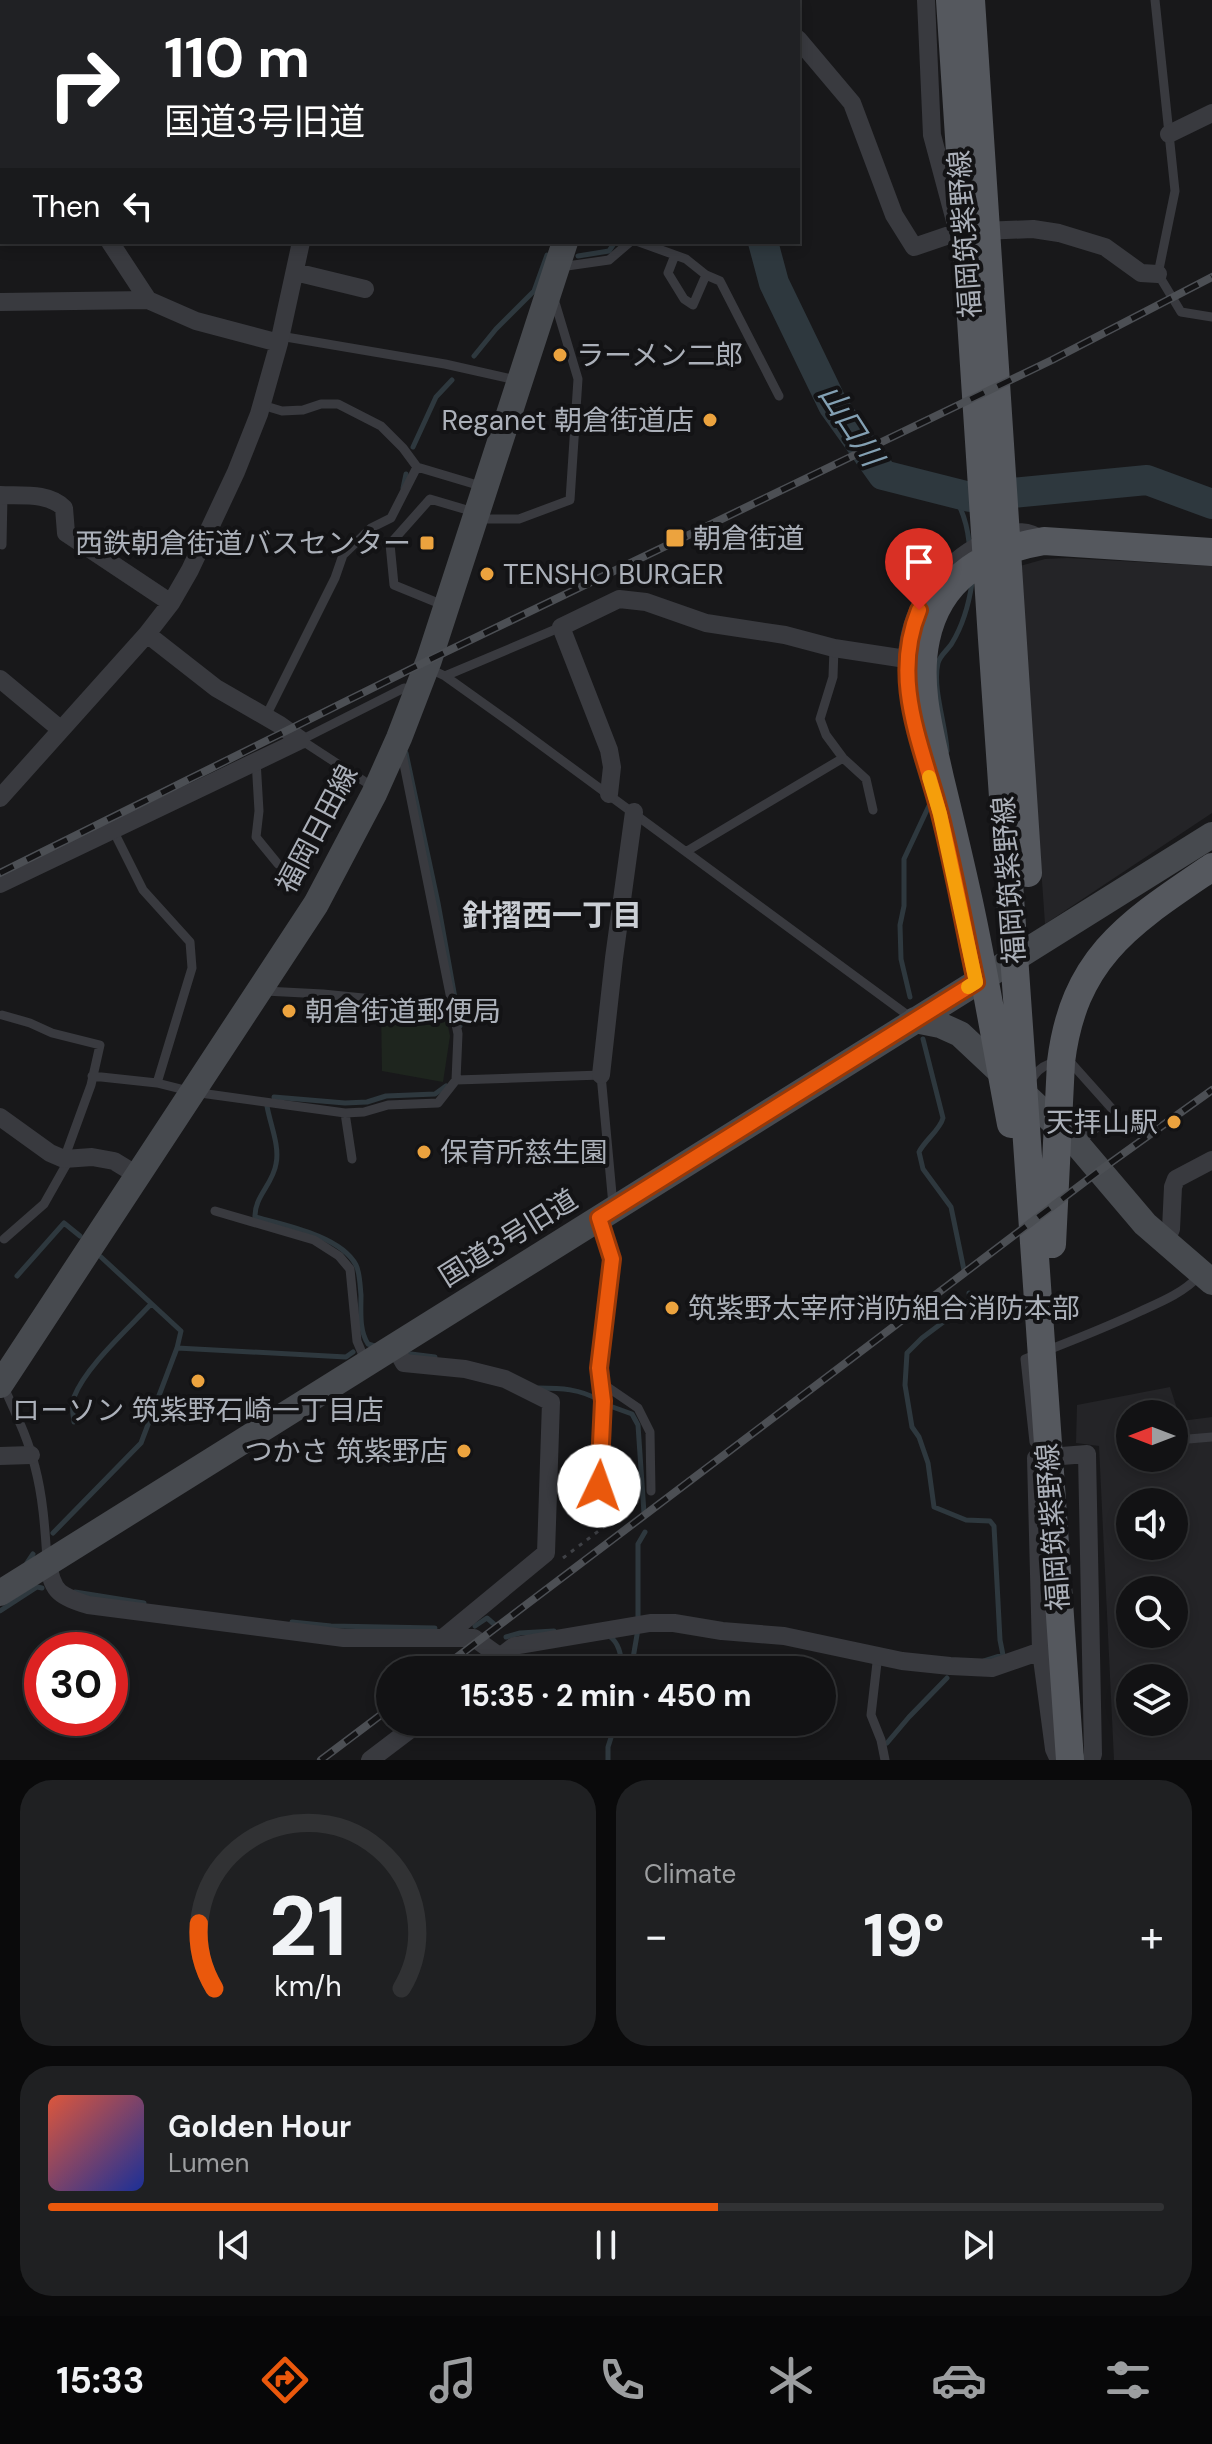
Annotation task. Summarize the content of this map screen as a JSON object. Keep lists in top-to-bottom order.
{
  "streets": {
    "main road": ["福岡筑紫野線"],
    "street": ["福岡日田線", "国道3号旧道"]
  },
  "districts": ["針摺西一丁目"],
  "water": ["山口川"],
  "places": {
    "other": [
      "ラーメン二郎",
      "Reganet 朝倉街道店",
      "TENSHO BURGER",
      "朝倉街道郵便局",
      "天拝山駅",
      "保育所慈生園",
      "筑紫野太宰府消防組合消防本部",
      "ローソン 筑紫野石崎一丁目店",
      "つかさ 筑紫野店"
    ],
    "transit": ["朝倉街道", "西鉄朝倉街道バスセンター"]
  },
  "north": "left",
  "page": {
    "turn": ["110 m", "国道3号旧道"],
    "then": "Then",
    "limit": "30",
    "trip": "15:35 · 2 min · 450 m",
    "tile": "Climate",
    "heat": ["−", "19°", "+"],
    "song": ["Golden Hour", "Lumen"],
    "tabs": "15:33",
    "gauge": ["21", "km/h"]
  }
}
